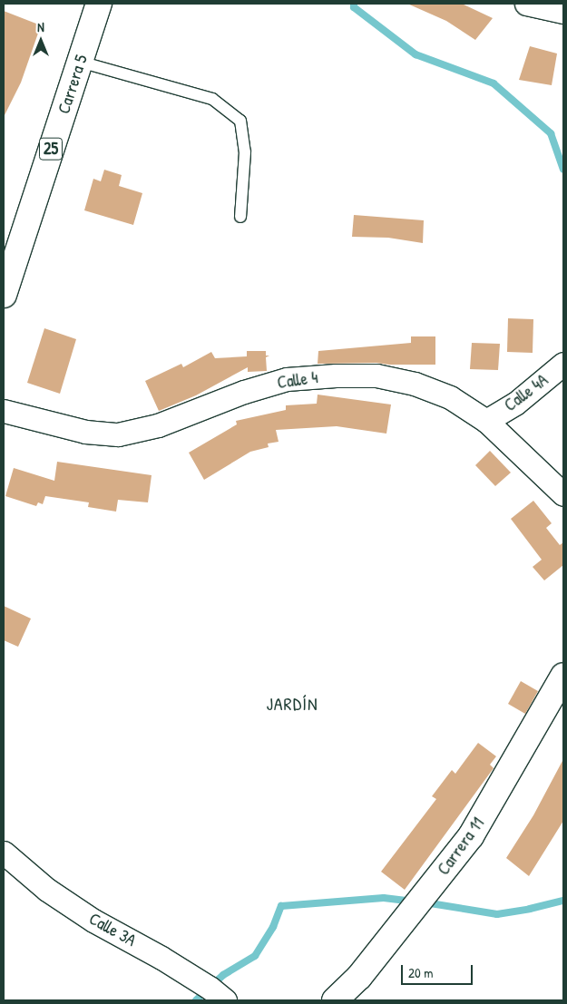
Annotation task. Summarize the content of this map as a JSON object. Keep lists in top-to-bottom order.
{
  "streets": {
    "main road": ["Carrera 5", "25", "Carrera 11"],
    "street": ["Calle 4", "Calle 4A", "Calle 3A"]
  },
  "crossings": [
    ["Calle 4", "Calle 4A"]
  ],
  "districts": ["JARDÍN"],
  "scale_bar": "20 m",
  "north": "top"
}
